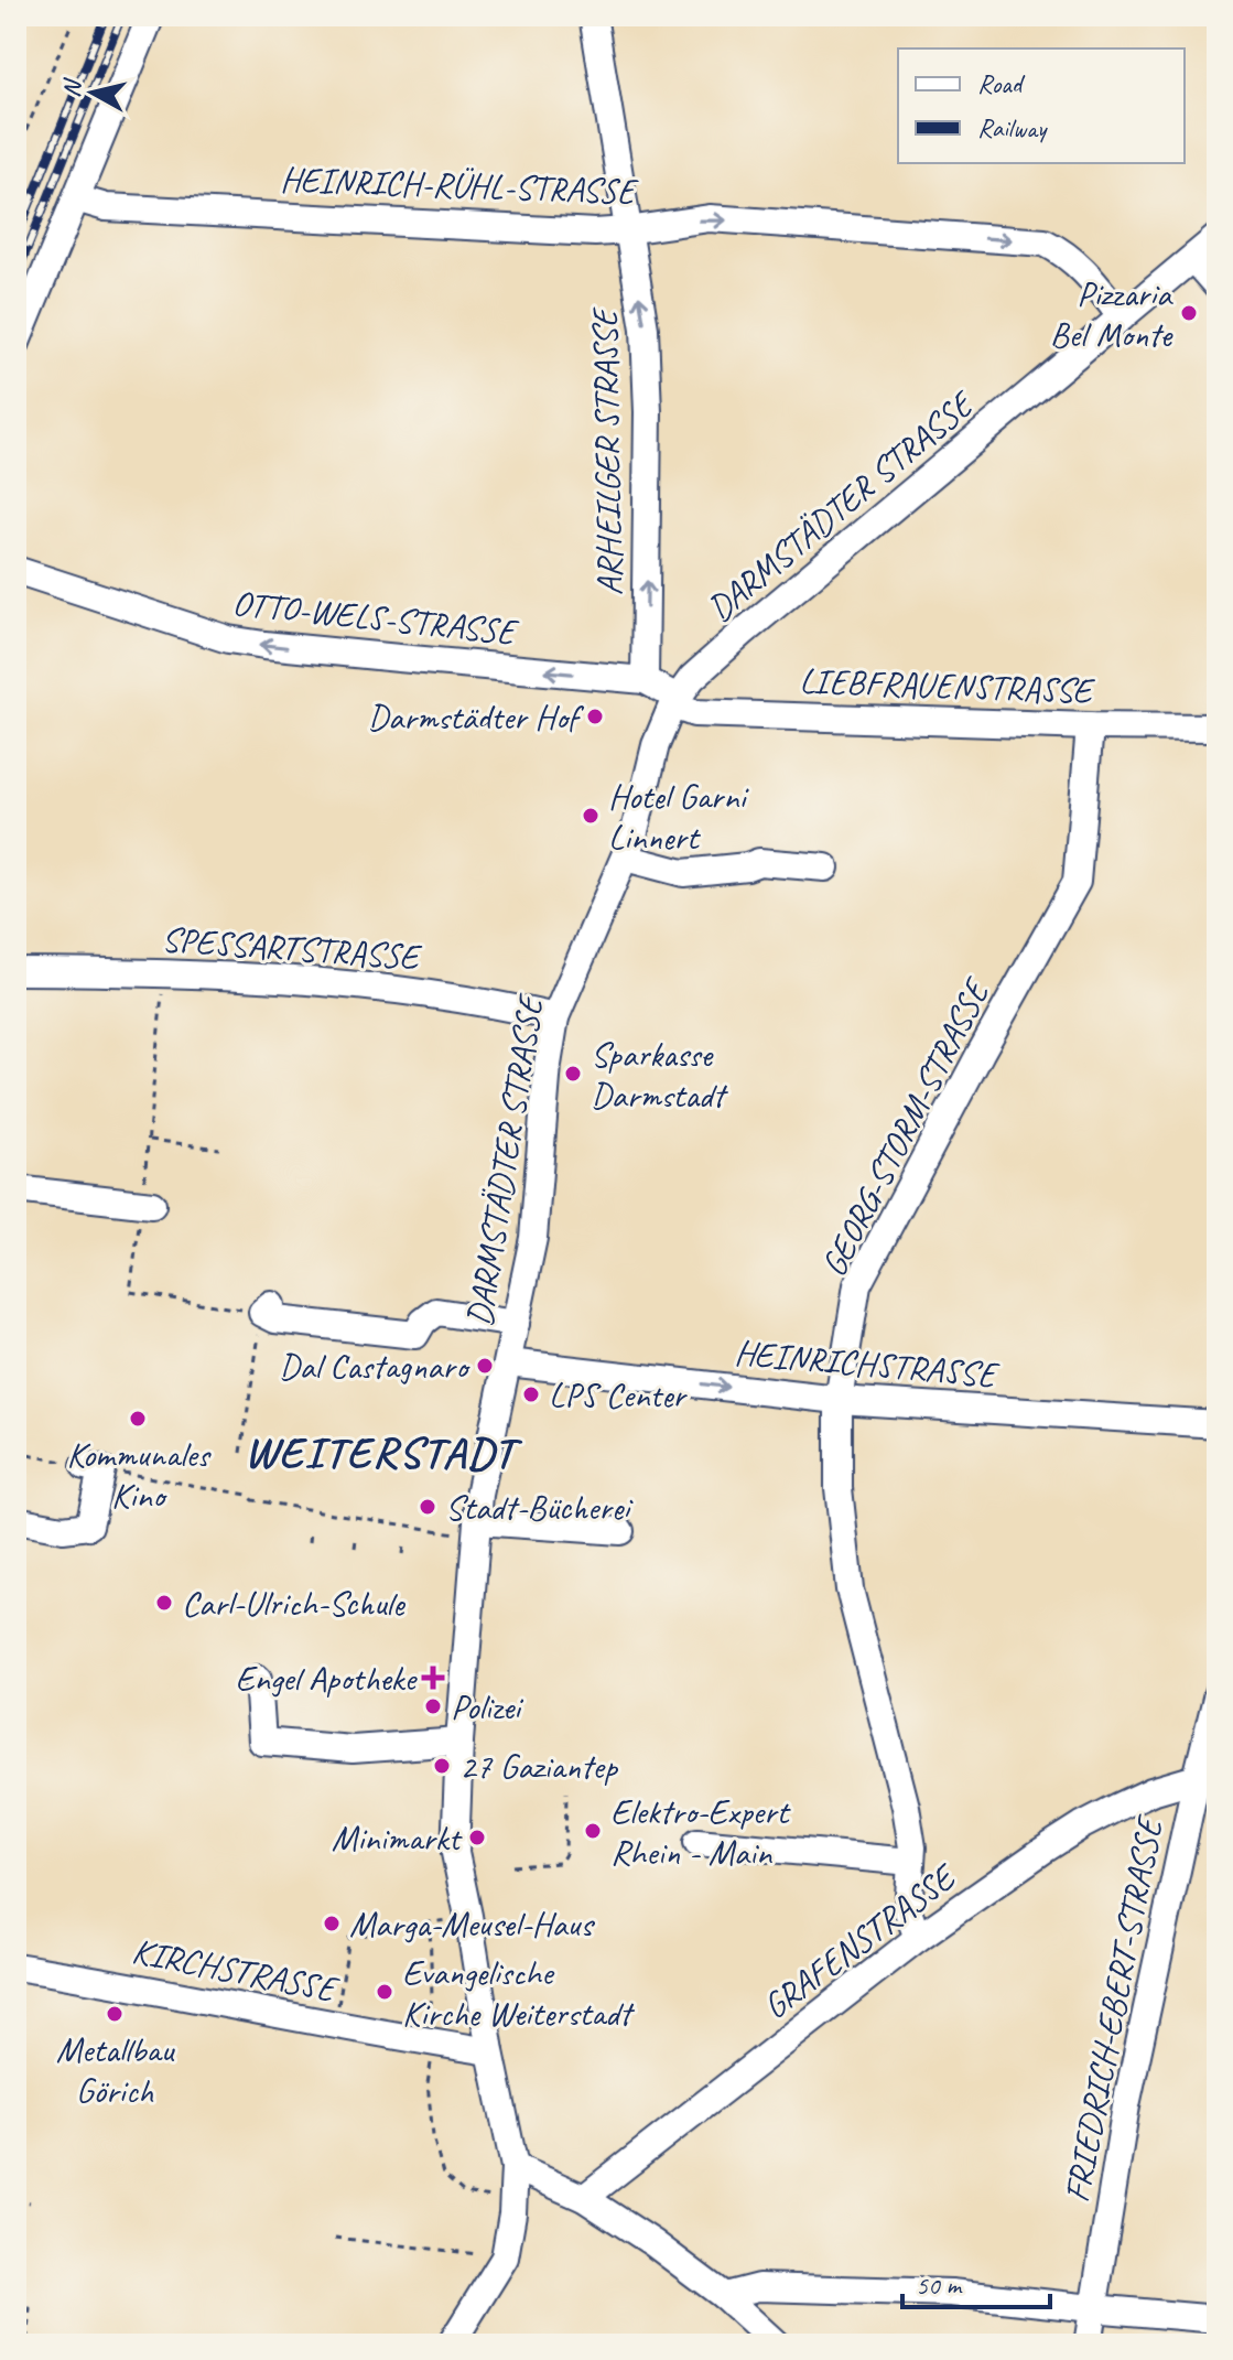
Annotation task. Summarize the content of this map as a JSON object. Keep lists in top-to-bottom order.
{
  "streets": {
    "street": [
      "HEINRICH-RÜHL-STRASSE",
      "ARHEILGER STRASSE",
      "DARMSTÄDTER STRASSE",
      "OTTO-WELS-STRASSE",
      "LIEBFRAUENSTRASSE",
      "SPESSARTSTRASSE",
      "GEORG-STORM-STRASSE",
      "HEINRICHSTRASSE",
      "GRAFENSTRASSE",
      "KIRCHSTRASSE",
      "FRIEDRICH-EBERT-STRASSE"
    ]
  },
  "crossings": [
    ["HEINRICH-RÜHL-STRASSE", "ARHEILGER STRASSE"],
    ["HEINRICH-RÜHL-STRASSE", "DARMSTÄDTER STRASSE"],
    ["ARHEILGER STRASSE", "OTTO-WELS-STRASSE"],
    ["DARMSTÄDTER STRASSE", "OTTO-WELS-STRASSE"],
    ["DARMSTÄDTER STRASSE", "LIEBFRAUENSTRASSE"],
    ["DARMSTÄDTER STRASSE", "SPESSARTSTRASSE"],
    ["DARMSTÄDTER STRASSE", "HEINRICHSTRASSE"],
    ["DARMSTÄDTER STRASSE", "KIRCHSTRASSE"],
    ["OTTO-WELS-STRASSE", "LIEBFRAUENSTRASSE"],
    ["LIEBFRAUENSTRASSE", "GEORG-STORM-STRASSE"],
    ["GEORG-STORM-STRASSE", "HEINRICHSTRASSE"],
    ["GEORG-STORM-STRASSE", "GRAFENSTRASSE"],
    ["GRAFENSTRASSE", "FRIEDRICH-EBERT-STRASSE"]
  ],
  "one_way": ["HEINRICH-RÜHL-STRASSE", "ARHEILGER STRASSE", "OTTO-WELS-STRASSE"],
  "districts": ["WEITERSTADT"],
  "places": {
    "other": [
      "Pizzaria Bel Monte",
      "Darmstädter Hof",
      "Hotel Garni Linnert",
      "Sparkasse Darmstadt",
      "Dal Castagnaro",
      "LPS Center",
      "Kommunales Kino",
      "Stadt-Bücherei",
      "Carl-Ulrich-Schule",
      "Polizei",
      "27 Gaziantep",
      "Elektro-Expert Rhein - Main",
      "Minimarkt",
      "Marga-Meusel-Haus",
      "Evangelische Kirche Weiterstadt",
      "Metallbau Görich"
    ],
    "health": ["Engel Apotheke"]
  },
  "legend": ["Road", "Railway"],
  "scale_bar": "50 m",
  "north": "left"
}
